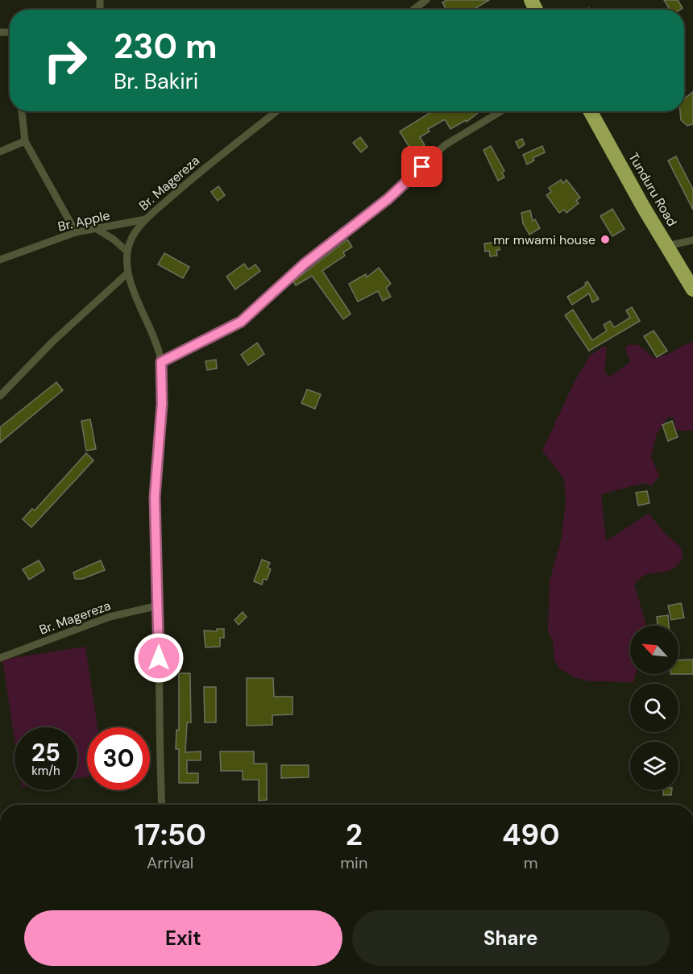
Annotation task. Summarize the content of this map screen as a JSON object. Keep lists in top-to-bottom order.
{
  "streets": {
    "highway": ["Tunduru Road"],
    "street": ["Br. Magereza", "Br. Apple"]
  },
  "crossings": [
    ["Br. Magereza", "Br. Apple"]
  ],
  "places": ["mr mwami house"],
  "north": "top left",
  "page": {
    "turn": ["230 m", "Br. Bakiri"],
    "speed": "25 km/h",
    "limit": "30",
    "eta": [
      "17:50",
      "Arrival",
      "2",
      "min",
      "490",
      "m"
    ],
    "buttons": ["Exit", "Share"]
  }
}
